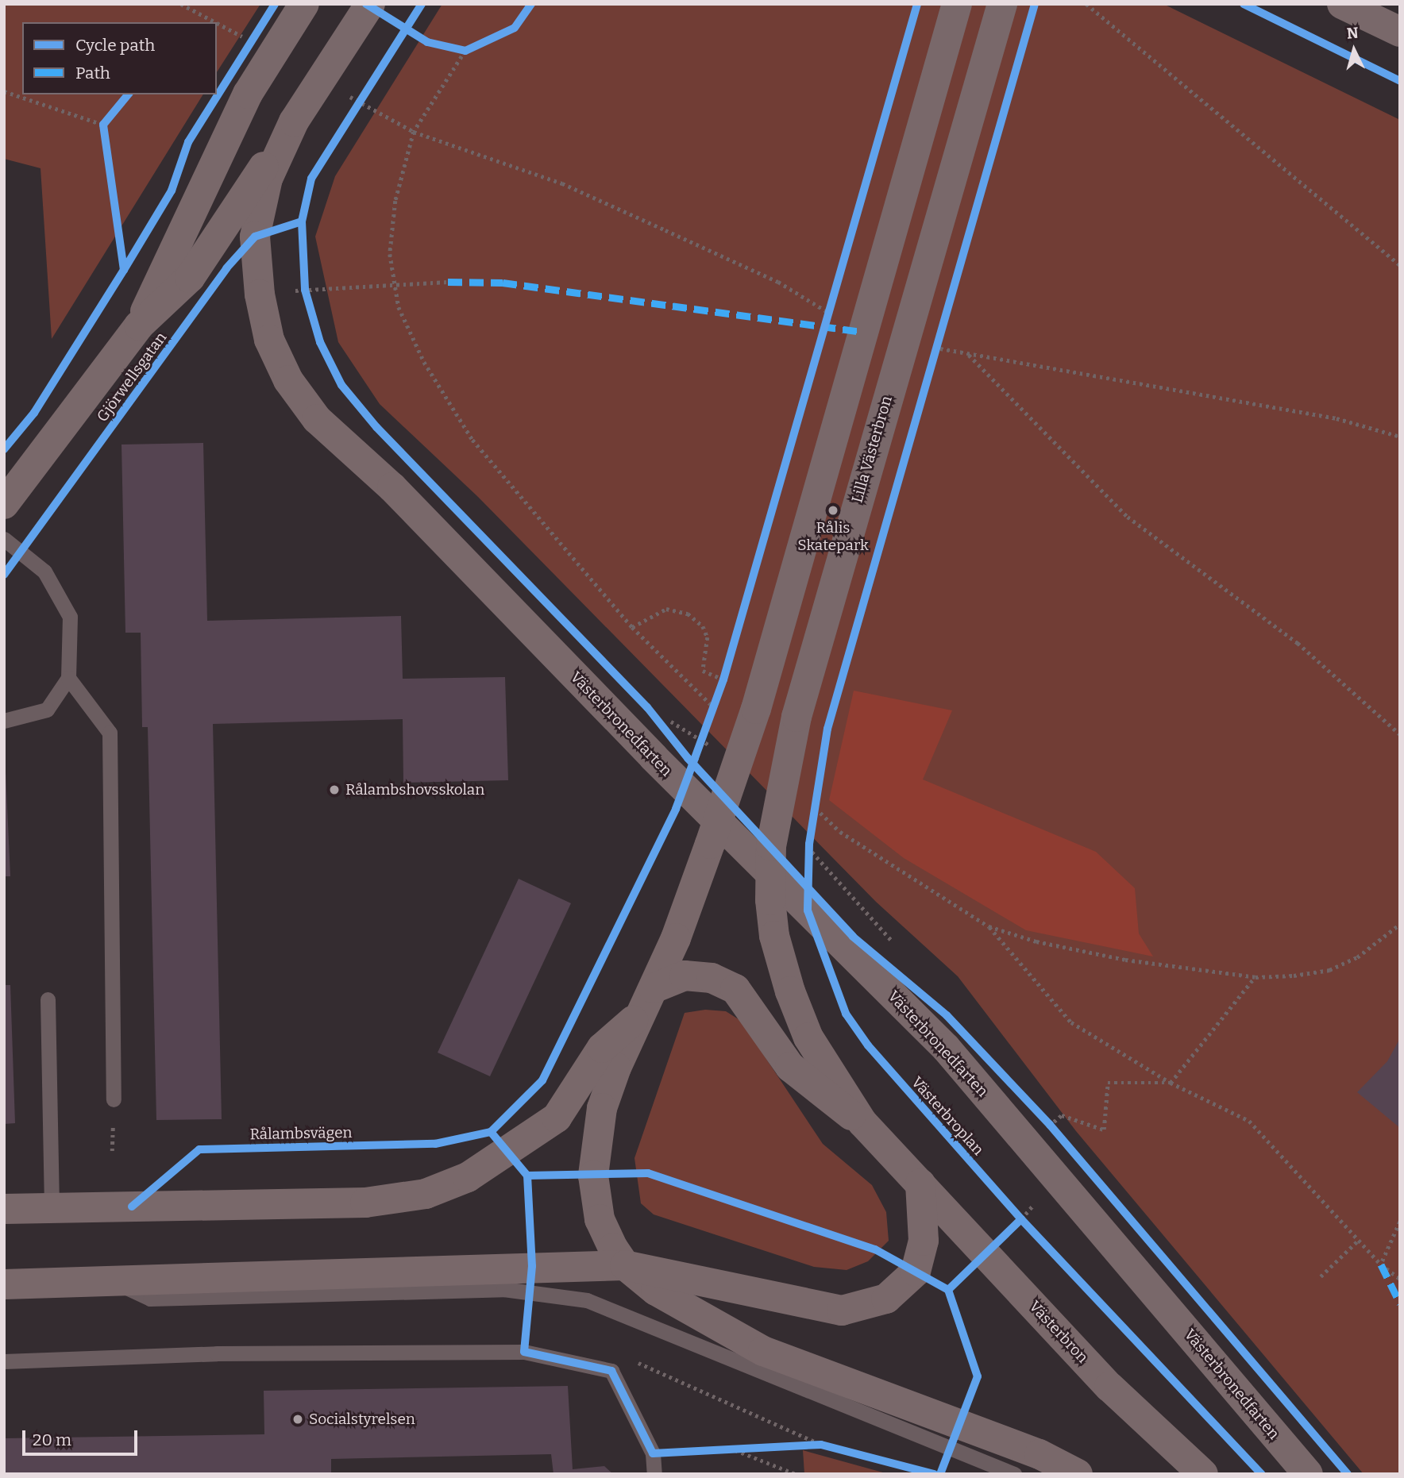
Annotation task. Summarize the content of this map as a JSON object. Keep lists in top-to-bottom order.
{
  "streets": {
    "main road": [
      "Gjörwellsgatan",
      "Lilla Västerbron",
      "Västerbronedfarten",
      "Västerbron"
    ],
    "cycle path": ["Västerbroplan", "Rålambsvägen"]
  },
  "crossings": [
    ["Gjörwellsgatan", "Västerbronedfarten"]
  ],
  "places": ["Rålis Skatepark", "Rålambshovsskolan", "Socialstyrelsen"],
  "legend": ["Cycle path", "Path"],
  "scale_bar": "20 m",
  "north": "top"
}
